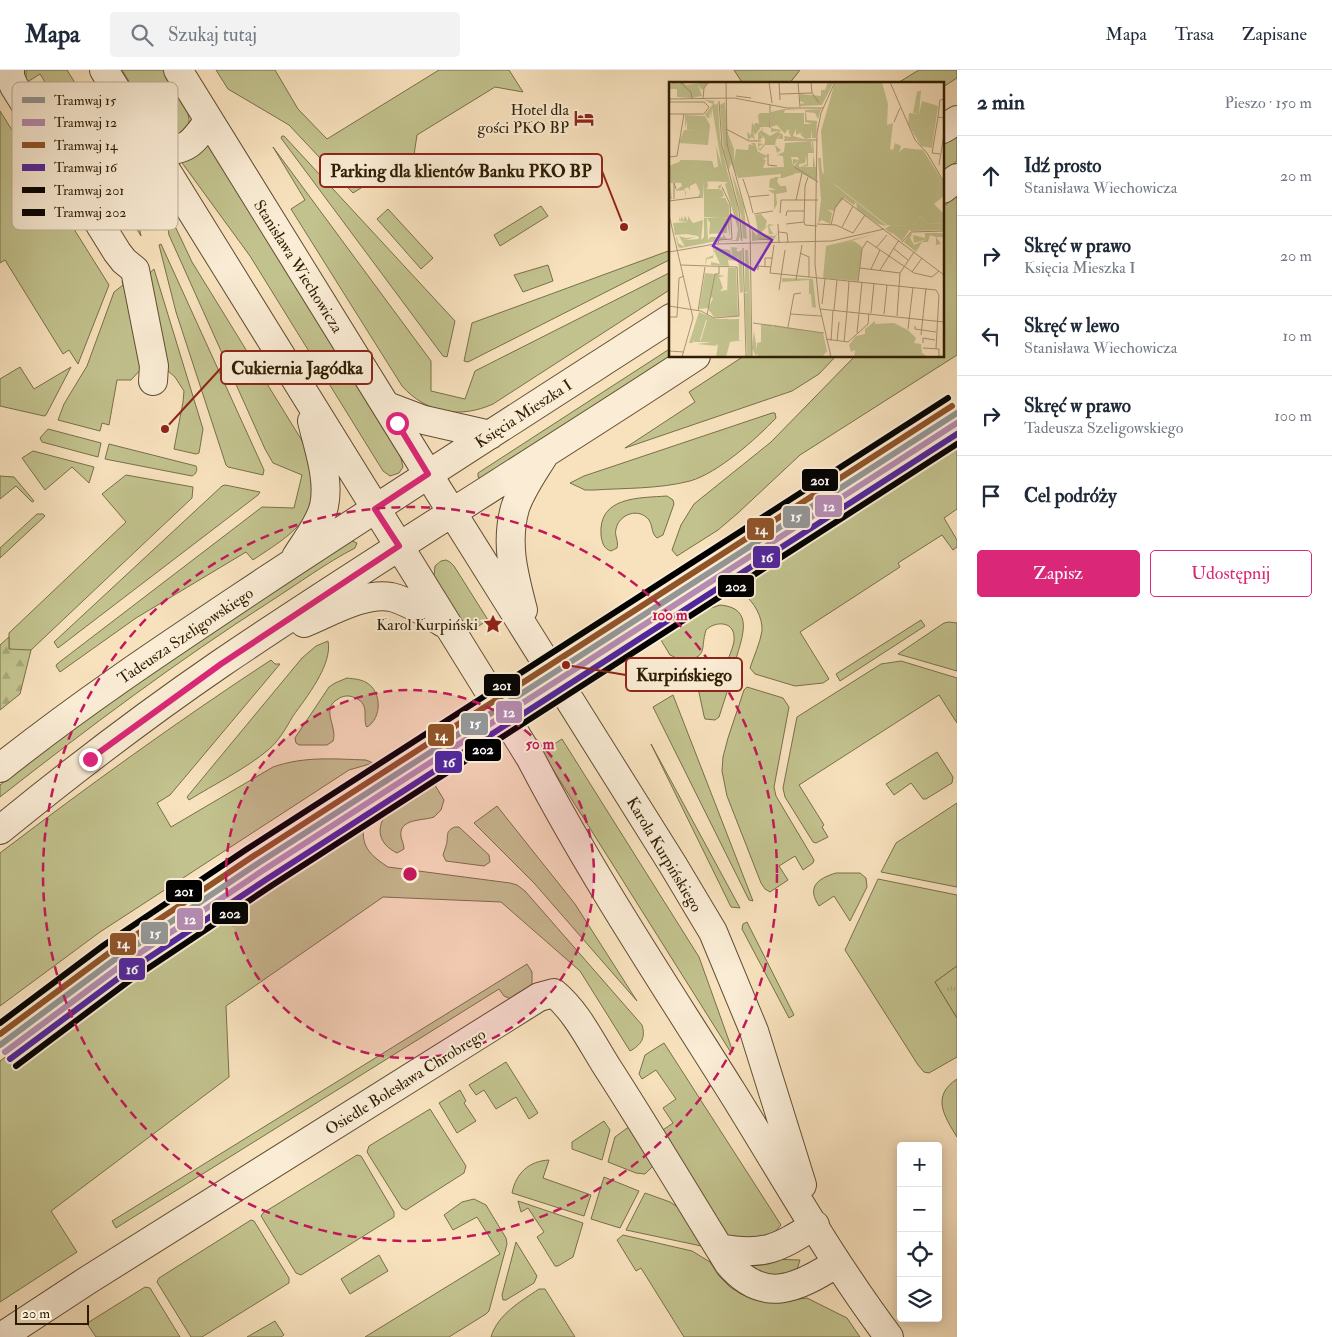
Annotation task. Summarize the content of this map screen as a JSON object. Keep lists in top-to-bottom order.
{
  "streets": {
    "street": [
      "Stanisława Wiechowicza",
      "Księcia Mieszka I",
      "Tadeusza Szeligowskiego",
      "Karola Kurpińskiego",
      "Osiedle Bolesława Chrobrego"
    ]
  },
  "crossings": [
    ["Stanisława Wiechowicza", "Księcia Mieszka I"],
    ["Stanisława Wiechowicza", "Karola Kurpińskiego"],
    ["Księcia Mieszka I", "Tadeusza Szeligowskiego"],
    ["Karola Kurpińskiego", "Osiedle Bolesława Chrobrego"]
  ],
  "places": {
    "hotel": ["Hotel dla gości PKO BP"],
    "other": ["Parking dla klientów Banku PKO BP", "Cukiernia Jagódka", "Kurpińskiego"],
    "place": ["Karol Kurpiński"]
  },
  "lines": [
    "tram line 201",
    "tram line 14",
    "tram line 15",
    "tram line 12",
    "tram line 16",
    "tram line 202"
  ],
  "legend": [
    "Tramwaj 15",
    "Tramwaj 12",
    "Tramwaj 14",
    "Tramwaj 16",
    "Tramwaj 201",
    "Tramwaj 202"
  ],
  "scale_bar": "20 m",
  "page": {
    "header": "Mapa",
    "search": "Szukaj tutaj",
    "nav": ["Mapa", "Trasa", "Zapisane"],
    "heading": ["2 min", "Pieszo · 150 m"],
    "list": [
      ["Idź prosto", "Stanisława Wiechowicza", "20 m"],
      ["Skręć w prawo", "Księcia Mieszka I", "20 m"],
      ["Skręć w lewo", "Stanisława Wiechowicza", "10 m"],
      ["Skręć w prawo", "Tadeusza Szeligowskiego", "100 m"],
      "Cel podróży"
    ],
    "buttons": ["Zapisz", "Udostępnij"],
    "map_buttons": ["+", "−"],
    "scale": "20 m"
  },
  "rings": ["100 m", "50 m"]
}
